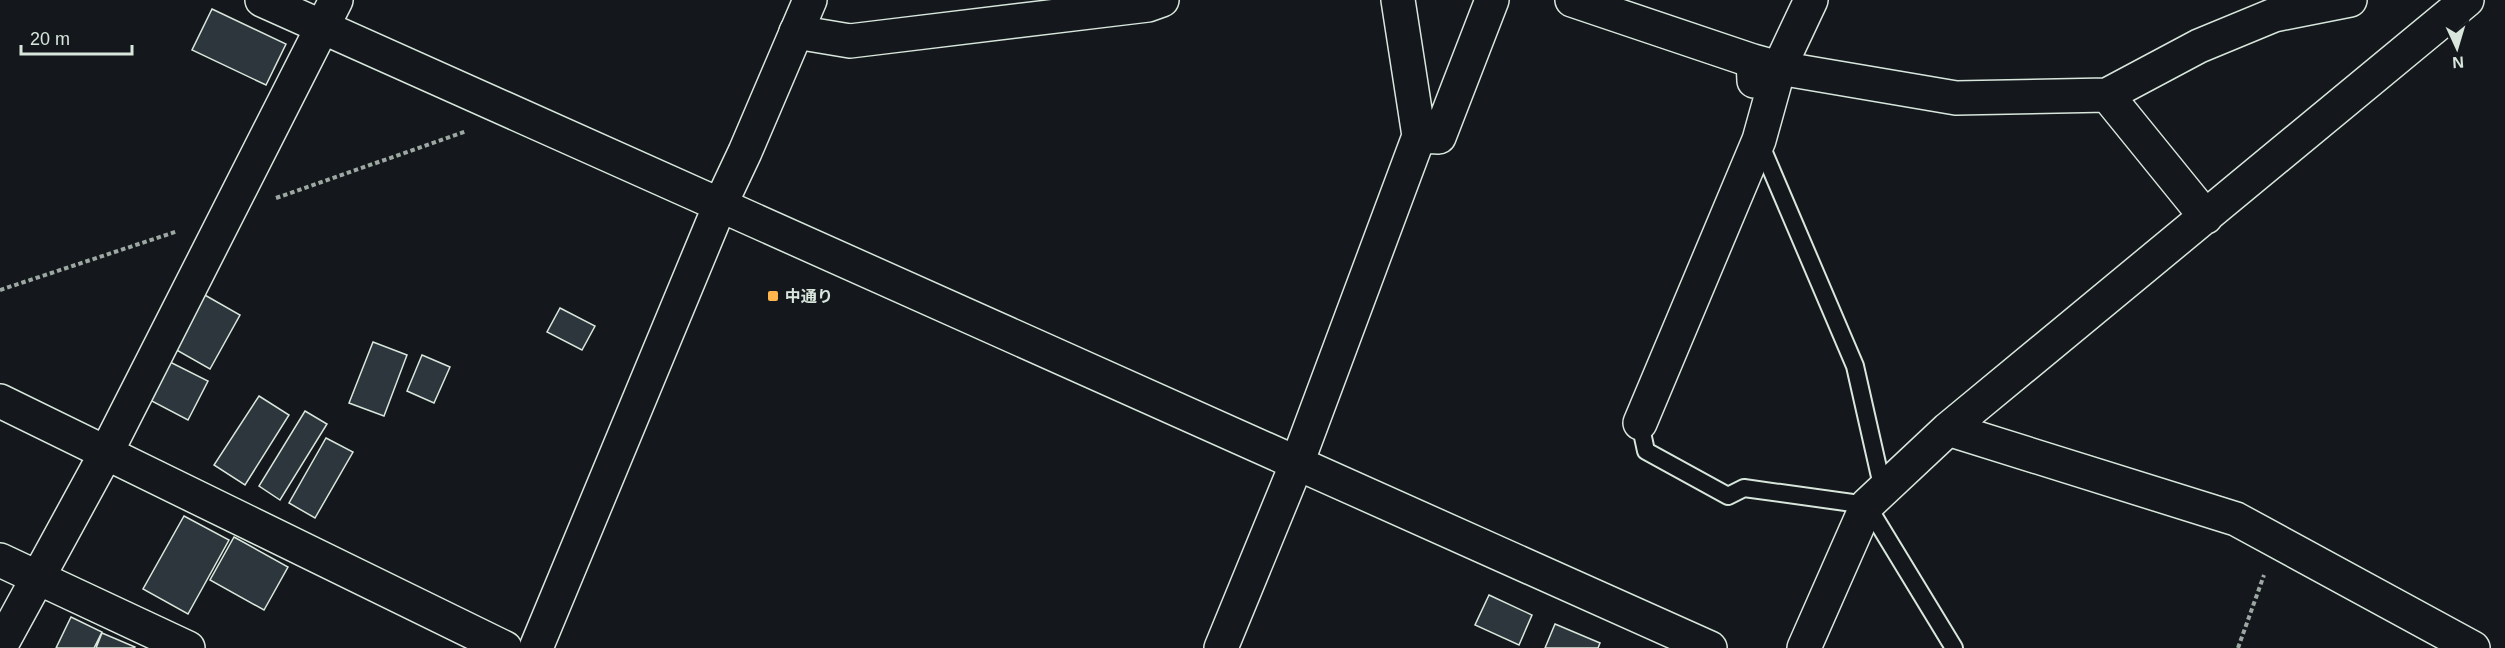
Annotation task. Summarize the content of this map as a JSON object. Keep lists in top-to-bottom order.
{
  "places": {
    "transit": ["中通り"]
  },
  "scale_bar": "20 m",
  "north": "bottom"
}
